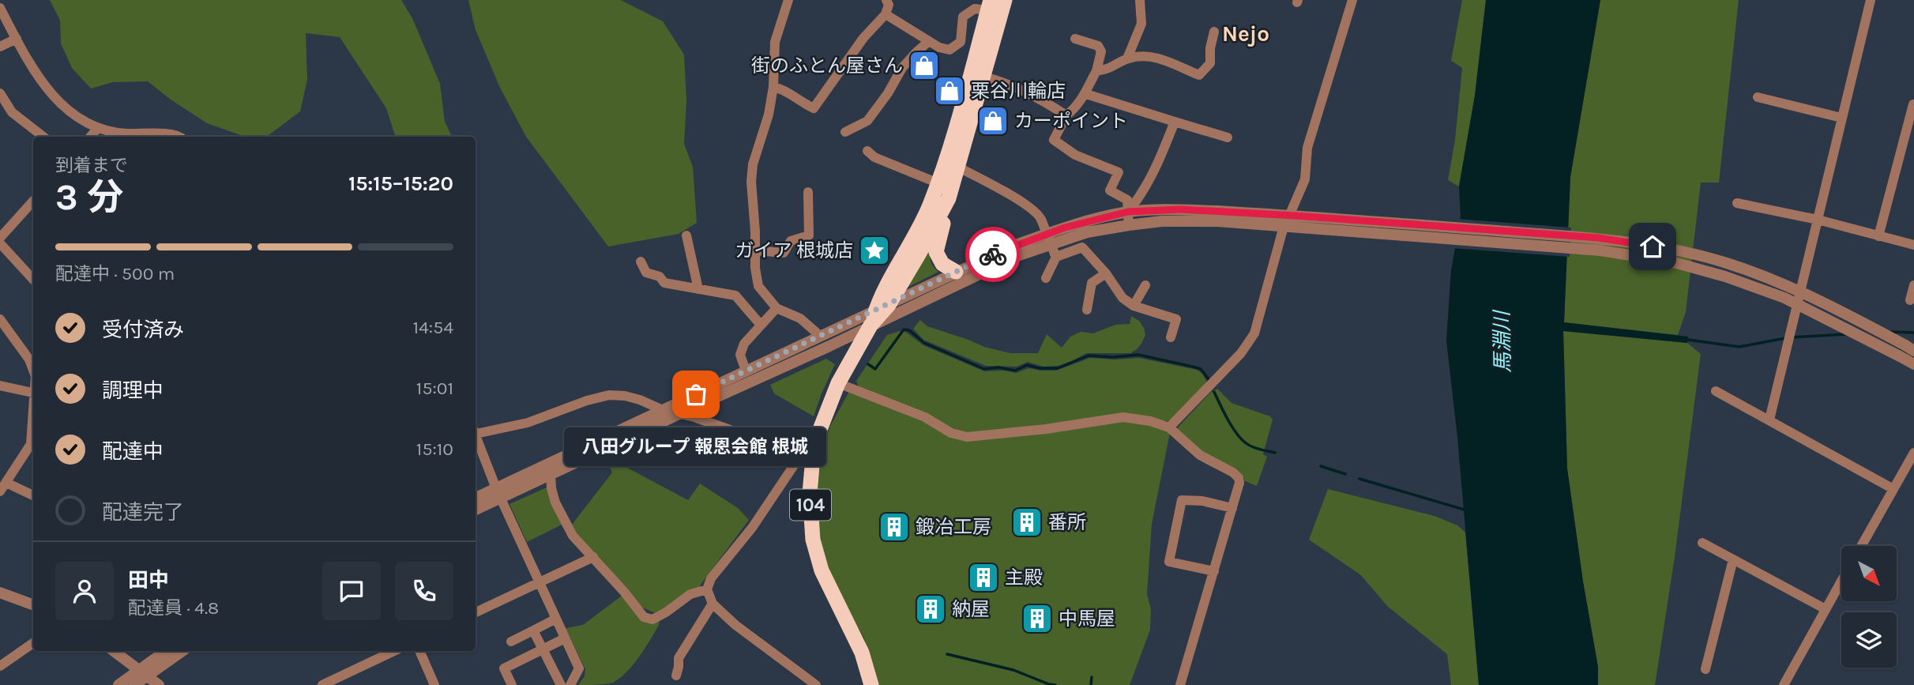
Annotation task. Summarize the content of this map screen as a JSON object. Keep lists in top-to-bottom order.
{
  "streets": {
    "highway": ["104"]
  },
  "districts": ["Nejo"],
  "water": ["馬淵川"],
  "places": {
    "shop": ["街のふとん屋さん", "栗谷川輪店", "カーポイント"],
    "place": ["ガイア 根城店"],
    "other": ["八田グループ 報恩会館 根城"],
    "building": [
      "番所",
      "鍛冶工房",
      "主殿",
      "納屋",
      "中馬屋"
    ]
  },
  "north": "bottom right",
  "page": {
    "heading": ["3 分", "到着まで", "15:15–15:20"],
    "panel": ["田中", "配達員 · 4.8"],
    "bar": "配達中 · 500 m",
    "list": [
      ["受付済み", "14:54"],
      ["調理中", "15:01"],
      ["配達中", "15:10"],
      "配達完了"
    ],
    "bubble": "八田グループ 報恩会館 根城"
  }
}
